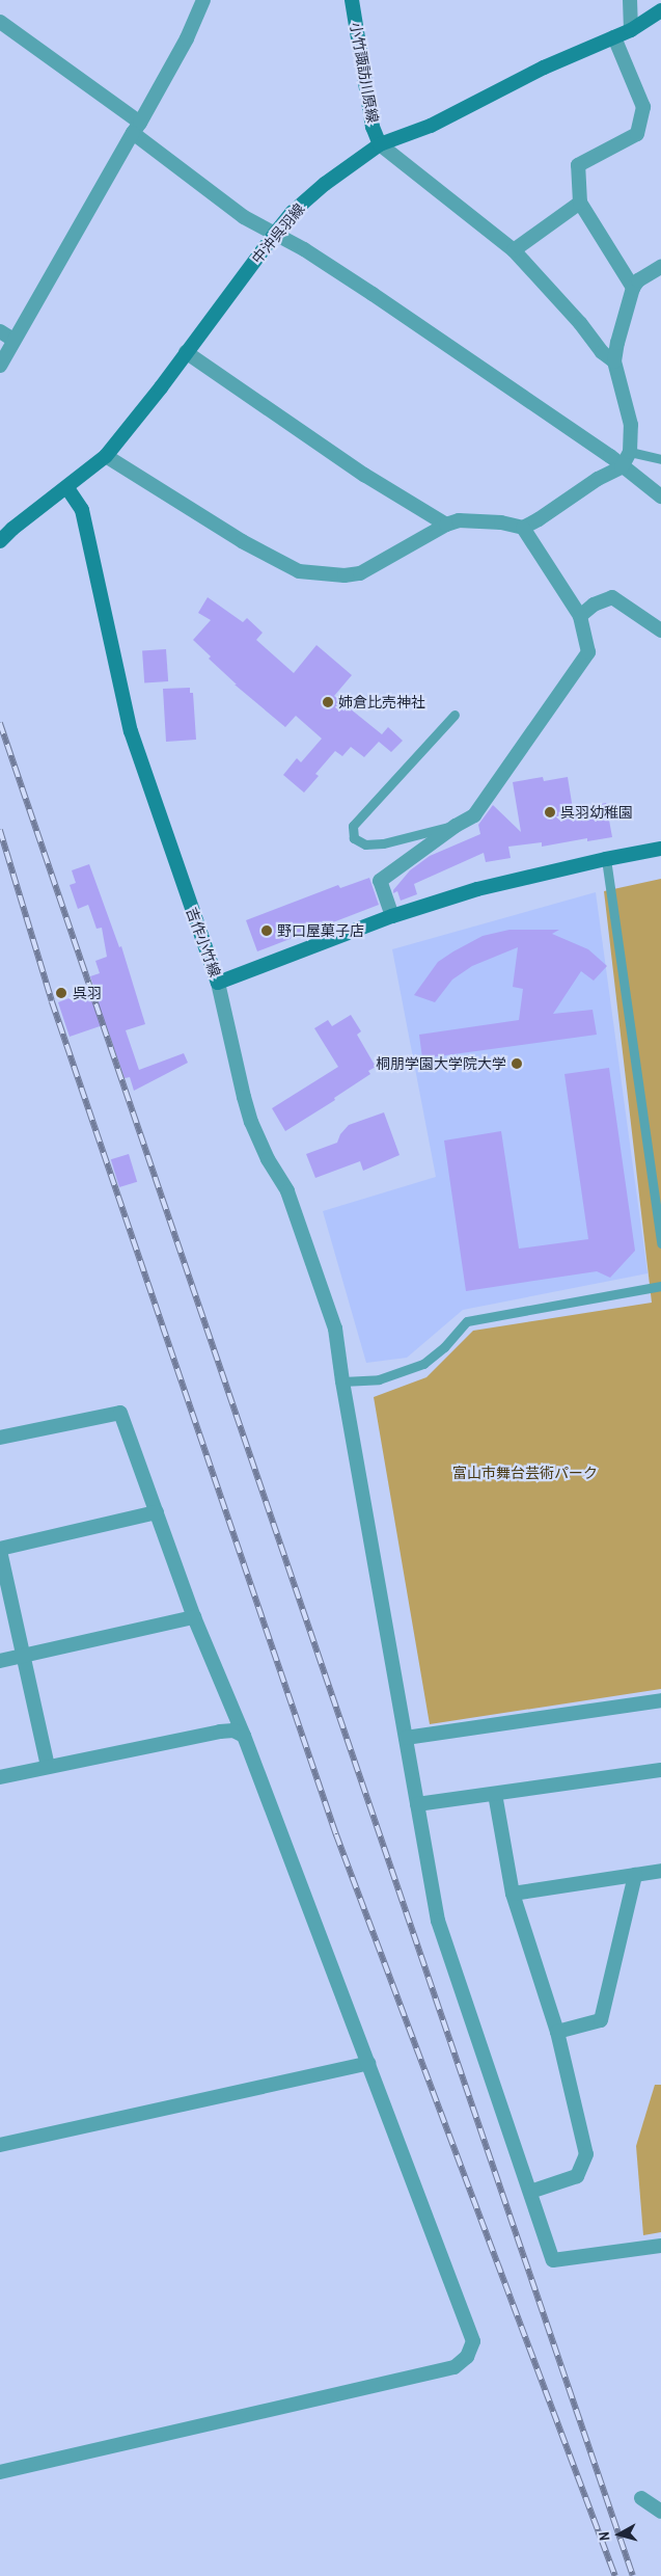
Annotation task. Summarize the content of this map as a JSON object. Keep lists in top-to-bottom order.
{
  "streets": {
    "main road": ["小竹諏訪川原線", "中沖呉羽線", "吉作小竹線"]
  },
  "crossings": [
    ["小竹諏訪川原線", "中沖呉羽線"],
    ["中沖呉羽線", "吉作小竹線"]
  ],
  "parks": ["富山市舞台芸術パーク"],
  "places": [
    "姉倉比売神社",
    "呉羽幼稚園",
    "野口屋菓子店",
    "呉羽",
    "桐朋学園大学院大学"
  ],
  "north": "left"
}
